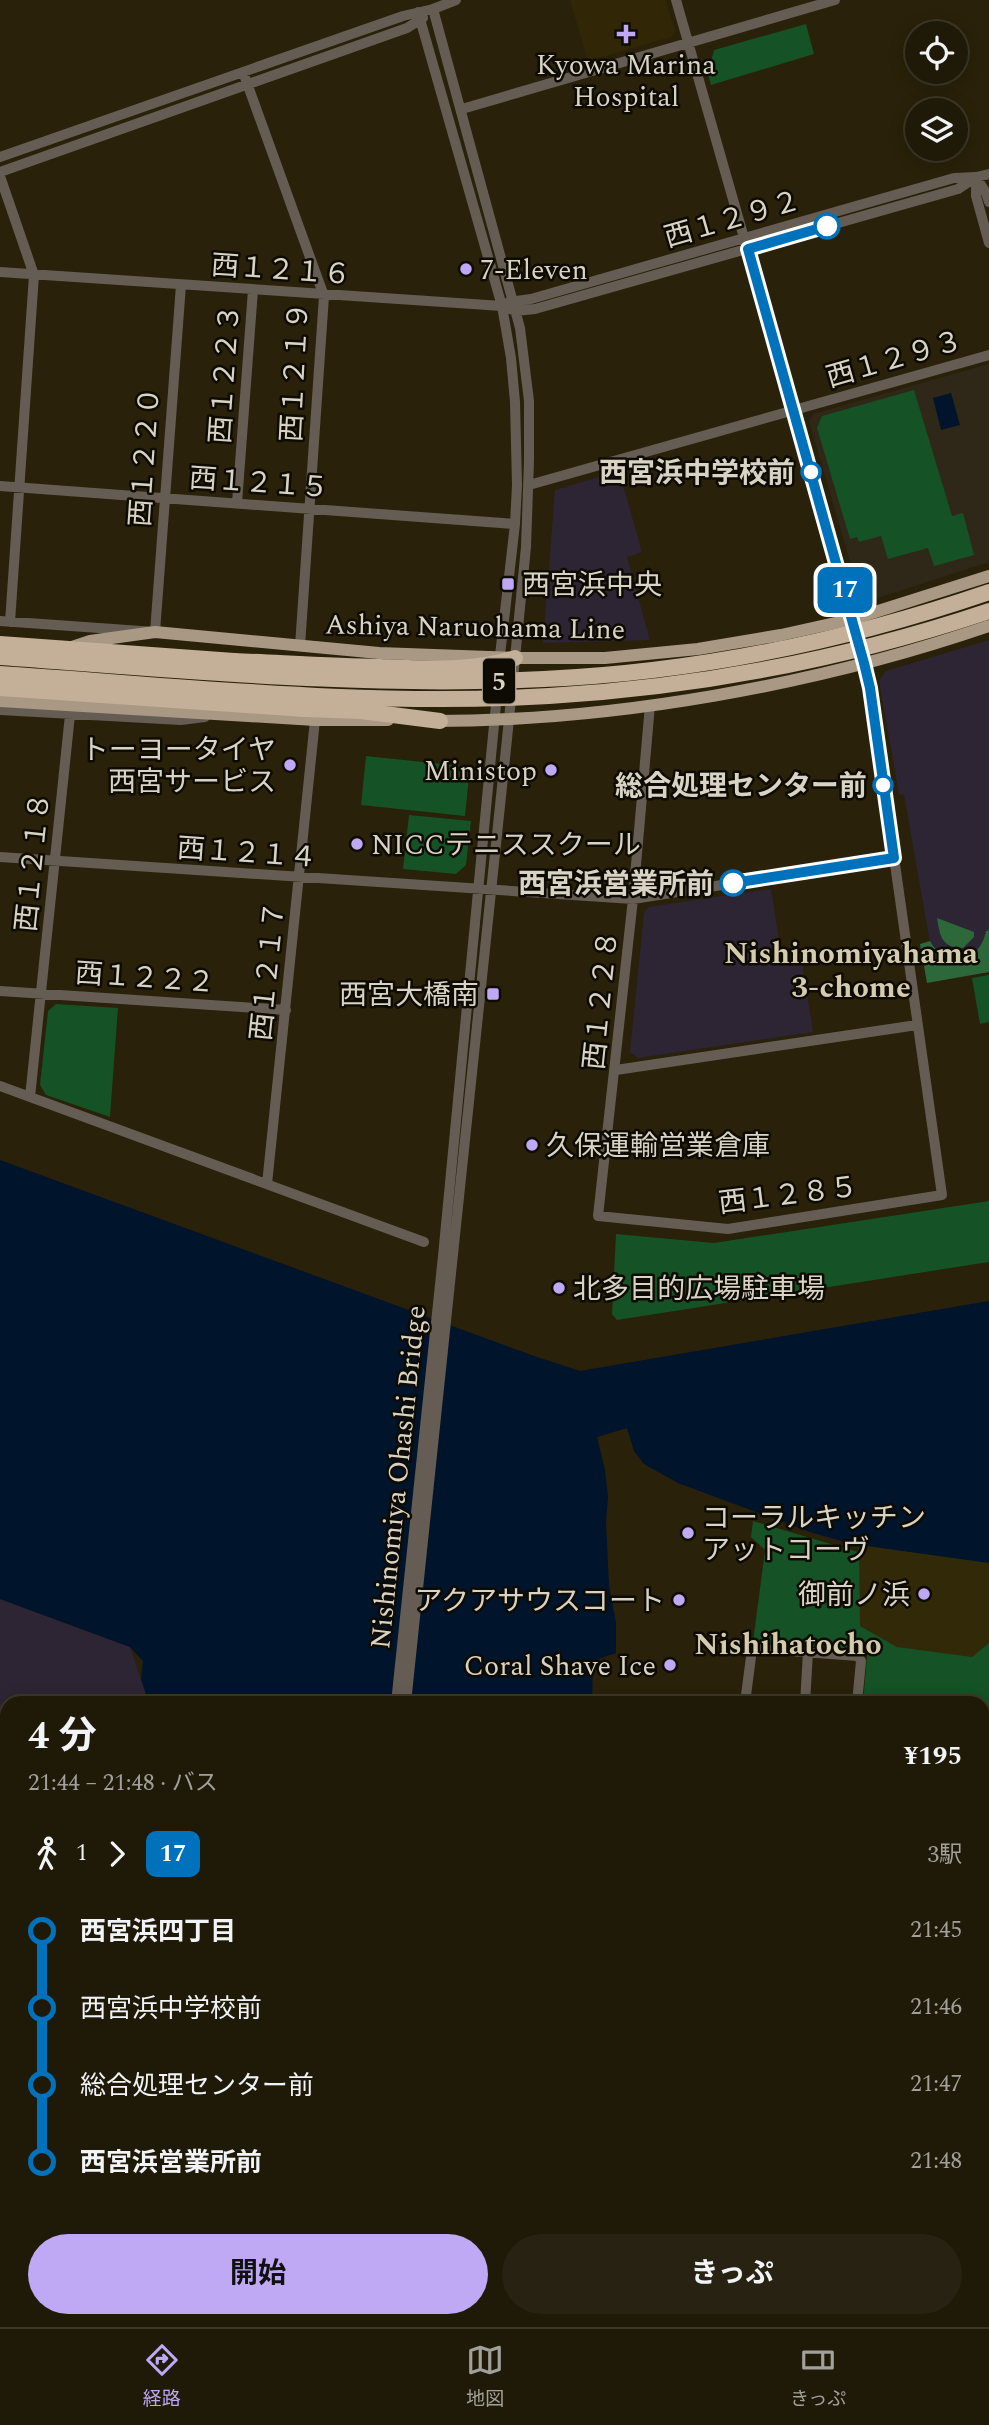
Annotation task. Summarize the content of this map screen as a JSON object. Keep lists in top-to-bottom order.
{
  "streets": {
    "highway": ["5"],
    "main road": ["Ashiya Naruohama Line"],
    "street": [
      "西１２９２",
      "西１２１６",
      "西１２９３",
      "西１２１９",
      "西１２２３",
      "西１２２０",
      "西１２１５",
      "西１２１４",
      "西１２１８",
      "西１２１７",
      "西１２２２",
      "西１２２８",
      "西１２８５",
      "Nishinomiya Ohashi Bridge"
    ]
  },
  "crossings": [
    ["西１２９２", "西１２１６"],
    ["西１２１６", "西１２１９"],
    ["西１２１６", "西１２２３"],
    ["西１２１６", "西１２２０"],
    ["西１２１９", "西１２１５"],
    ["西１２１９", "Ashiya Naruohama Line"],
    ["西１２２３", "西１２１５"],
    ["西１２２０", "西１２１５"],
    ["西１２２０", "Ashiya Naruohama Line"],
    ["Ashiya Naruohama Line", "5"],
    ["西１２１４", "西１２１８"],
    ["西１２１４", "西１２１７"],
    ["西１２１４", "西１２２８"],
    ["西１２１８", "西１２２２"],
    ["西１２１７", "西１２２２"],
    ["西１２２８", "西１２８５"]
  ],
  "districts": ["Nishinomiyahama 3-chome", "Nishihatocho"],
  "places": {
    "health": ["Kyowa Marina Hospital"],
    "other": [
      "7-Eleven",
      "西宮浜中学校前",
      "トーヨータイヤ 西宮サービス",
      "Ministop",
      "総合処理センター前",
      "NICCテニススクール",
      "西宮浜営業所前",
      "久保運輸営業倉庫",
      "北多目的広場駐車場",
      "コーラルキッチン アットコーヴ",
      "御前ノ浜",
      "アクアサウスコート",
      "Coral Shave Ice"
    ],
    "transit": ["西宮浜中央", "西宮大橋南"]
  },
  "lines": ["bus line 17"],
  "page": {
    "on_map": "17",
    "heading": ["4 分", "21:44 – 21:48 · バス", "¥195"],
    "legs": ["1", "17", "3駅"],
    "list": [
      {
        "name": "西宮浜四丁目",
        "value": "21:45"
      },
      {
        "name": "西宮浜中学校前",
        "value": "21:46"
      },
      {
        "name": "総合処理センター前",
        "value": "21:47"
      },
      {
        "name": "西宮浜営業所前",
        "value": "21:48"
      }
    ],
    "buttons": ["開始", "きっぷ"],
    "tabs": ["経路", "地図", "きっぷ"]
  }
}
